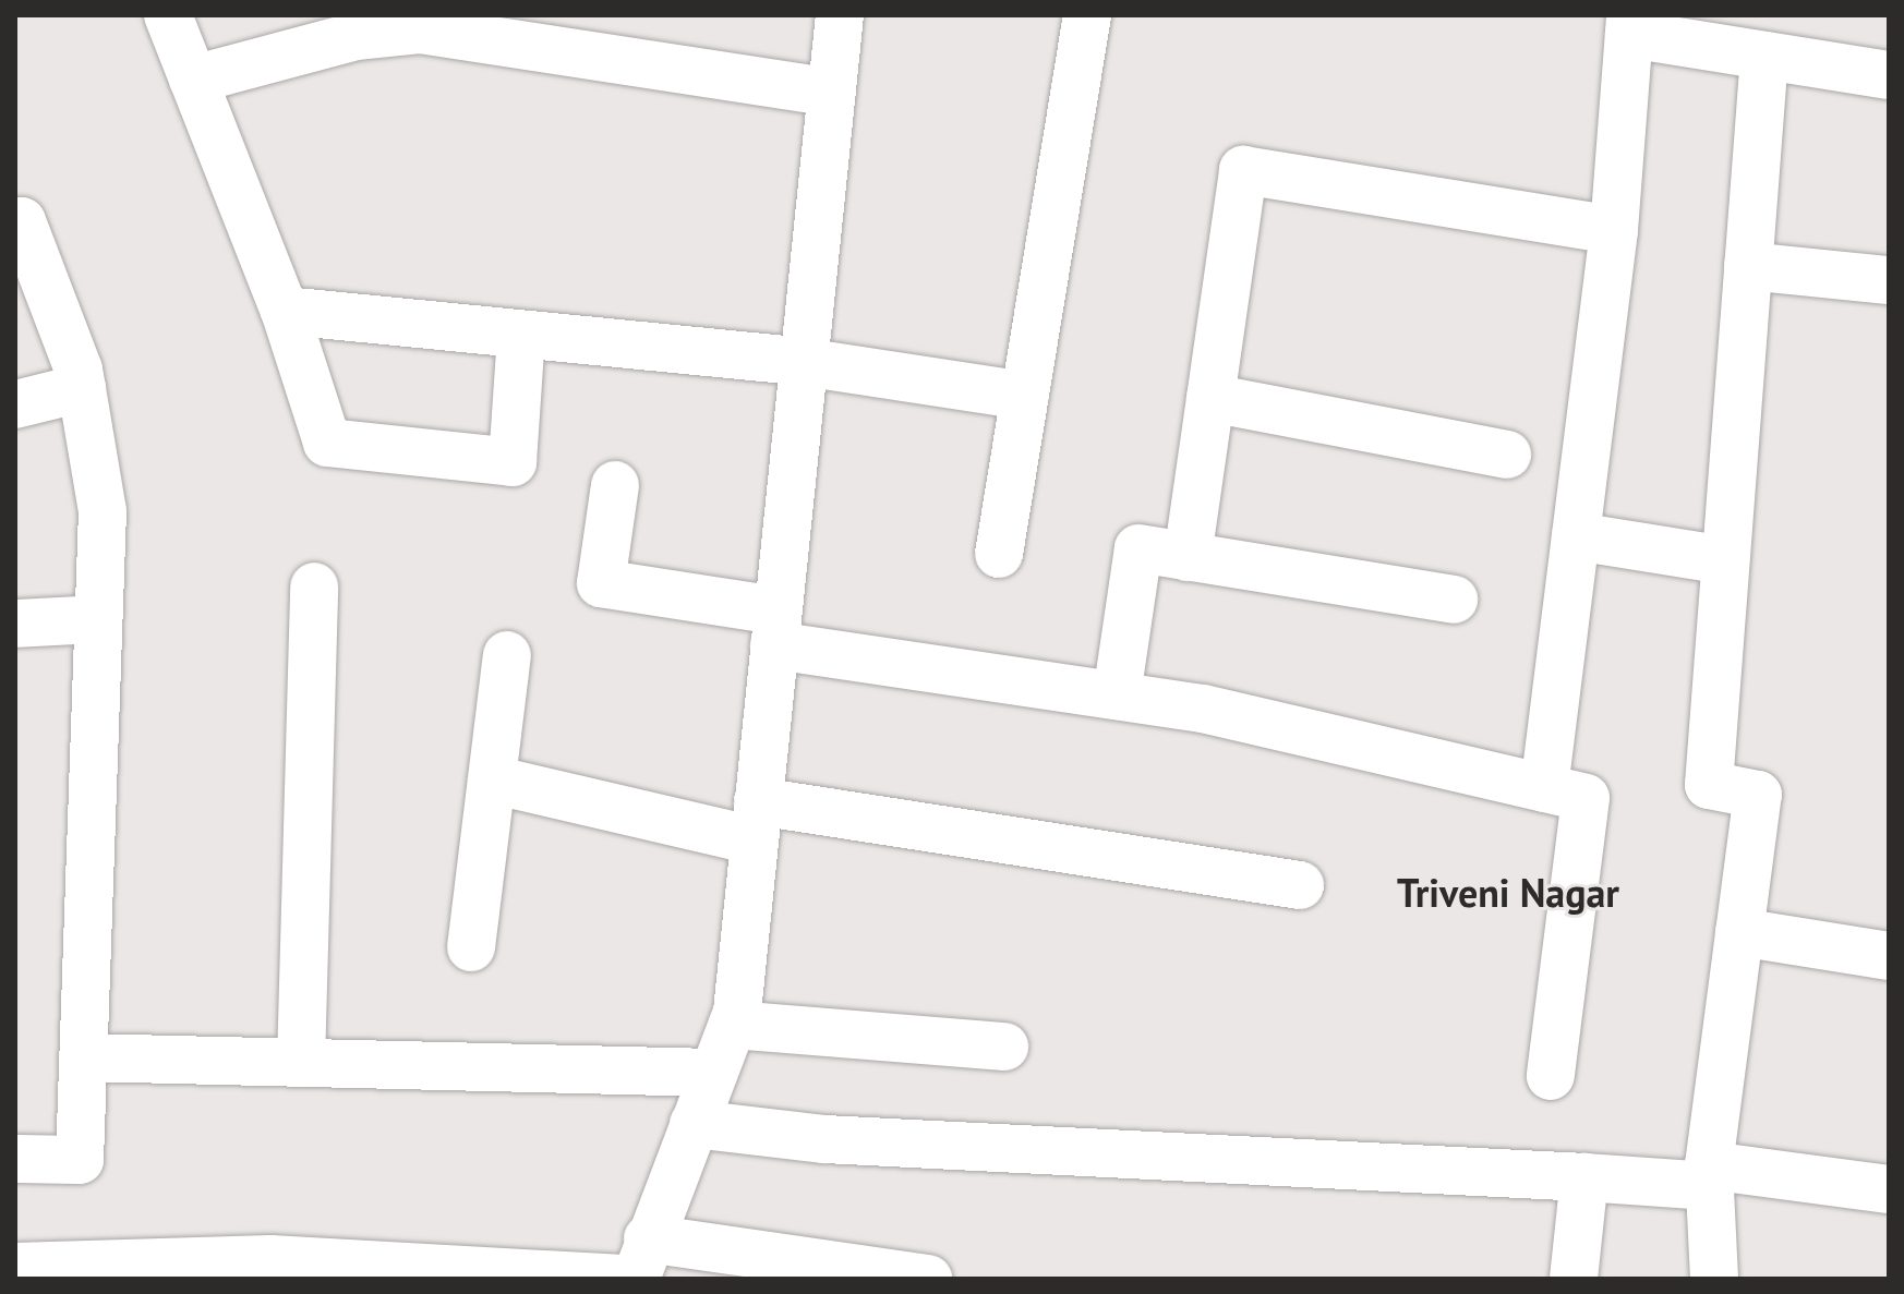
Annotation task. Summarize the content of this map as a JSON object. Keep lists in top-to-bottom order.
{
  "districts": ["Triveni Nagar"]
}
